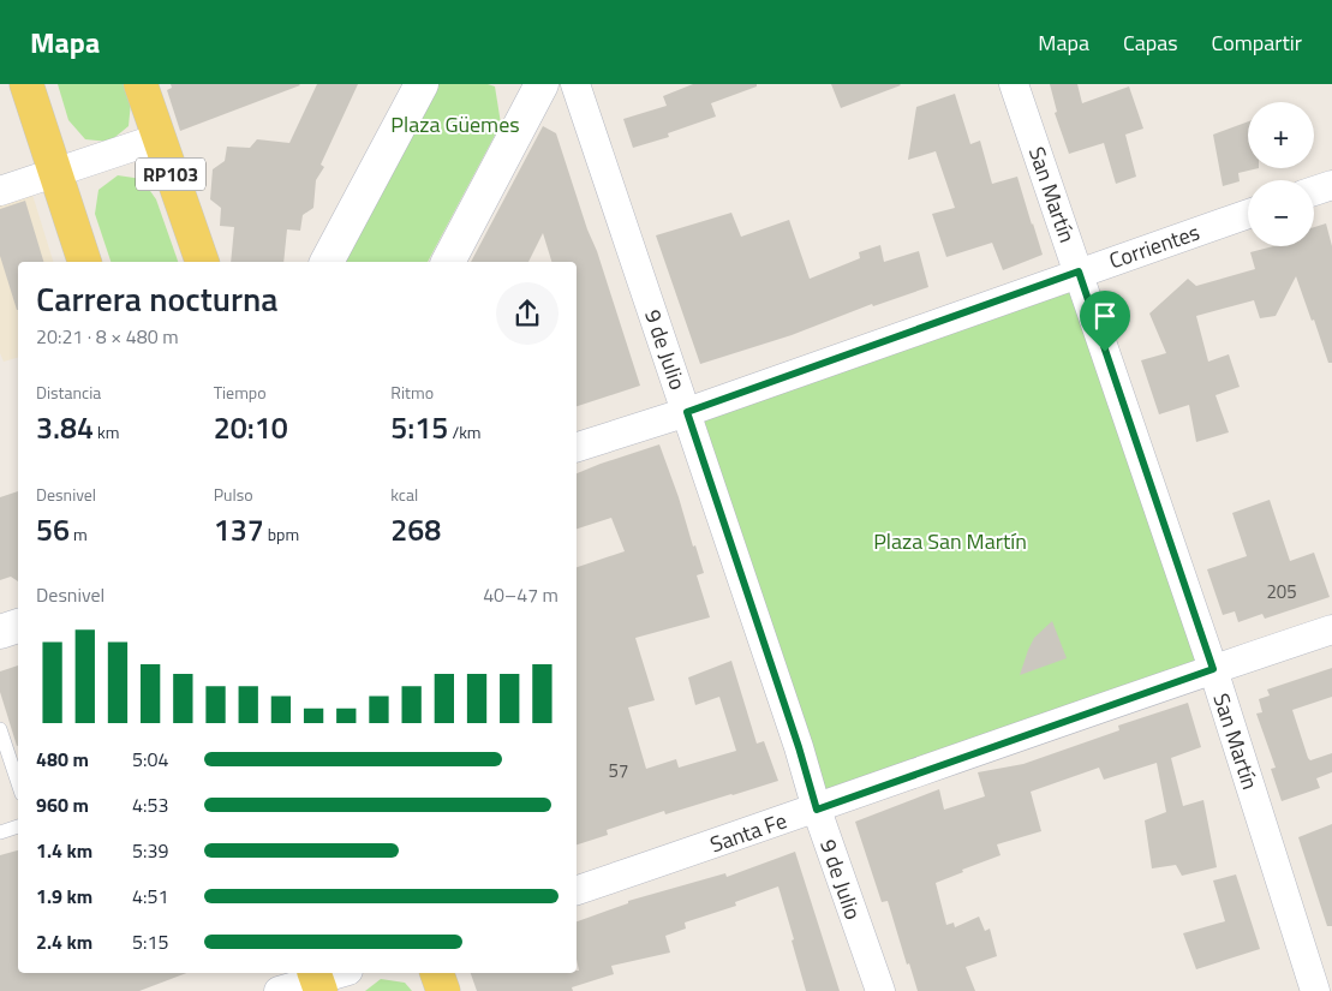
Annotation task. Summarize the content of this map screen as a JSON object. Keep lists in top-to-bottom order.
{
  "streets": {
    "main road": ["RP103"],
    "street": [
      "San Martín",
      "Corrientes",
      "9 de Julio",
      "Santa Fe"
    ]
  },
  "crossings": [
    ["San Martín", "Corrientes"],
    ["San Martín", "Santa Fe"],
    ["Corrientes", "9 de Julio"],
    ["9 de Julio", "Santa Fe"]
  ],
  "parks": ["Plaza Güemes", "Plaza San Martín"],
  "house_numbers": ["205", "57"],
  "page": {
    "header": "Mapa",
    "nav": ["Mapa", "Capas", "Compartir"],
    "map_buttons": ["+", "−"],
    "heading": ["Carrera nocturna", "20:21 · 8 × 480 m"],
    "stats": [
      ["Distancia", "3.84 km"],
      ["Tiempo", "20:10"],
      ["Ritmo", "5:15 /km"],
      ["Desnivel", "56 m"],
      ["Pulso", "137 bpm"],
      ["kcal", "268"]
    ],
    "chart": ["Desnivel", "40–47 m"],
    "list": [
      {
        "name": "480 m",
        "note": "5:04"
      },
      {
        "name": "960 m",
        "note": "4:53"
      },
      {
        "name": "1.4 km",
        "note": "5:39"
      },
      {
        "name": "1.9 km",
        "note": "4:51"
      },
      {
        "name": "2.4 km",
        "note": "5:15"
      }
    ]
  }
}
